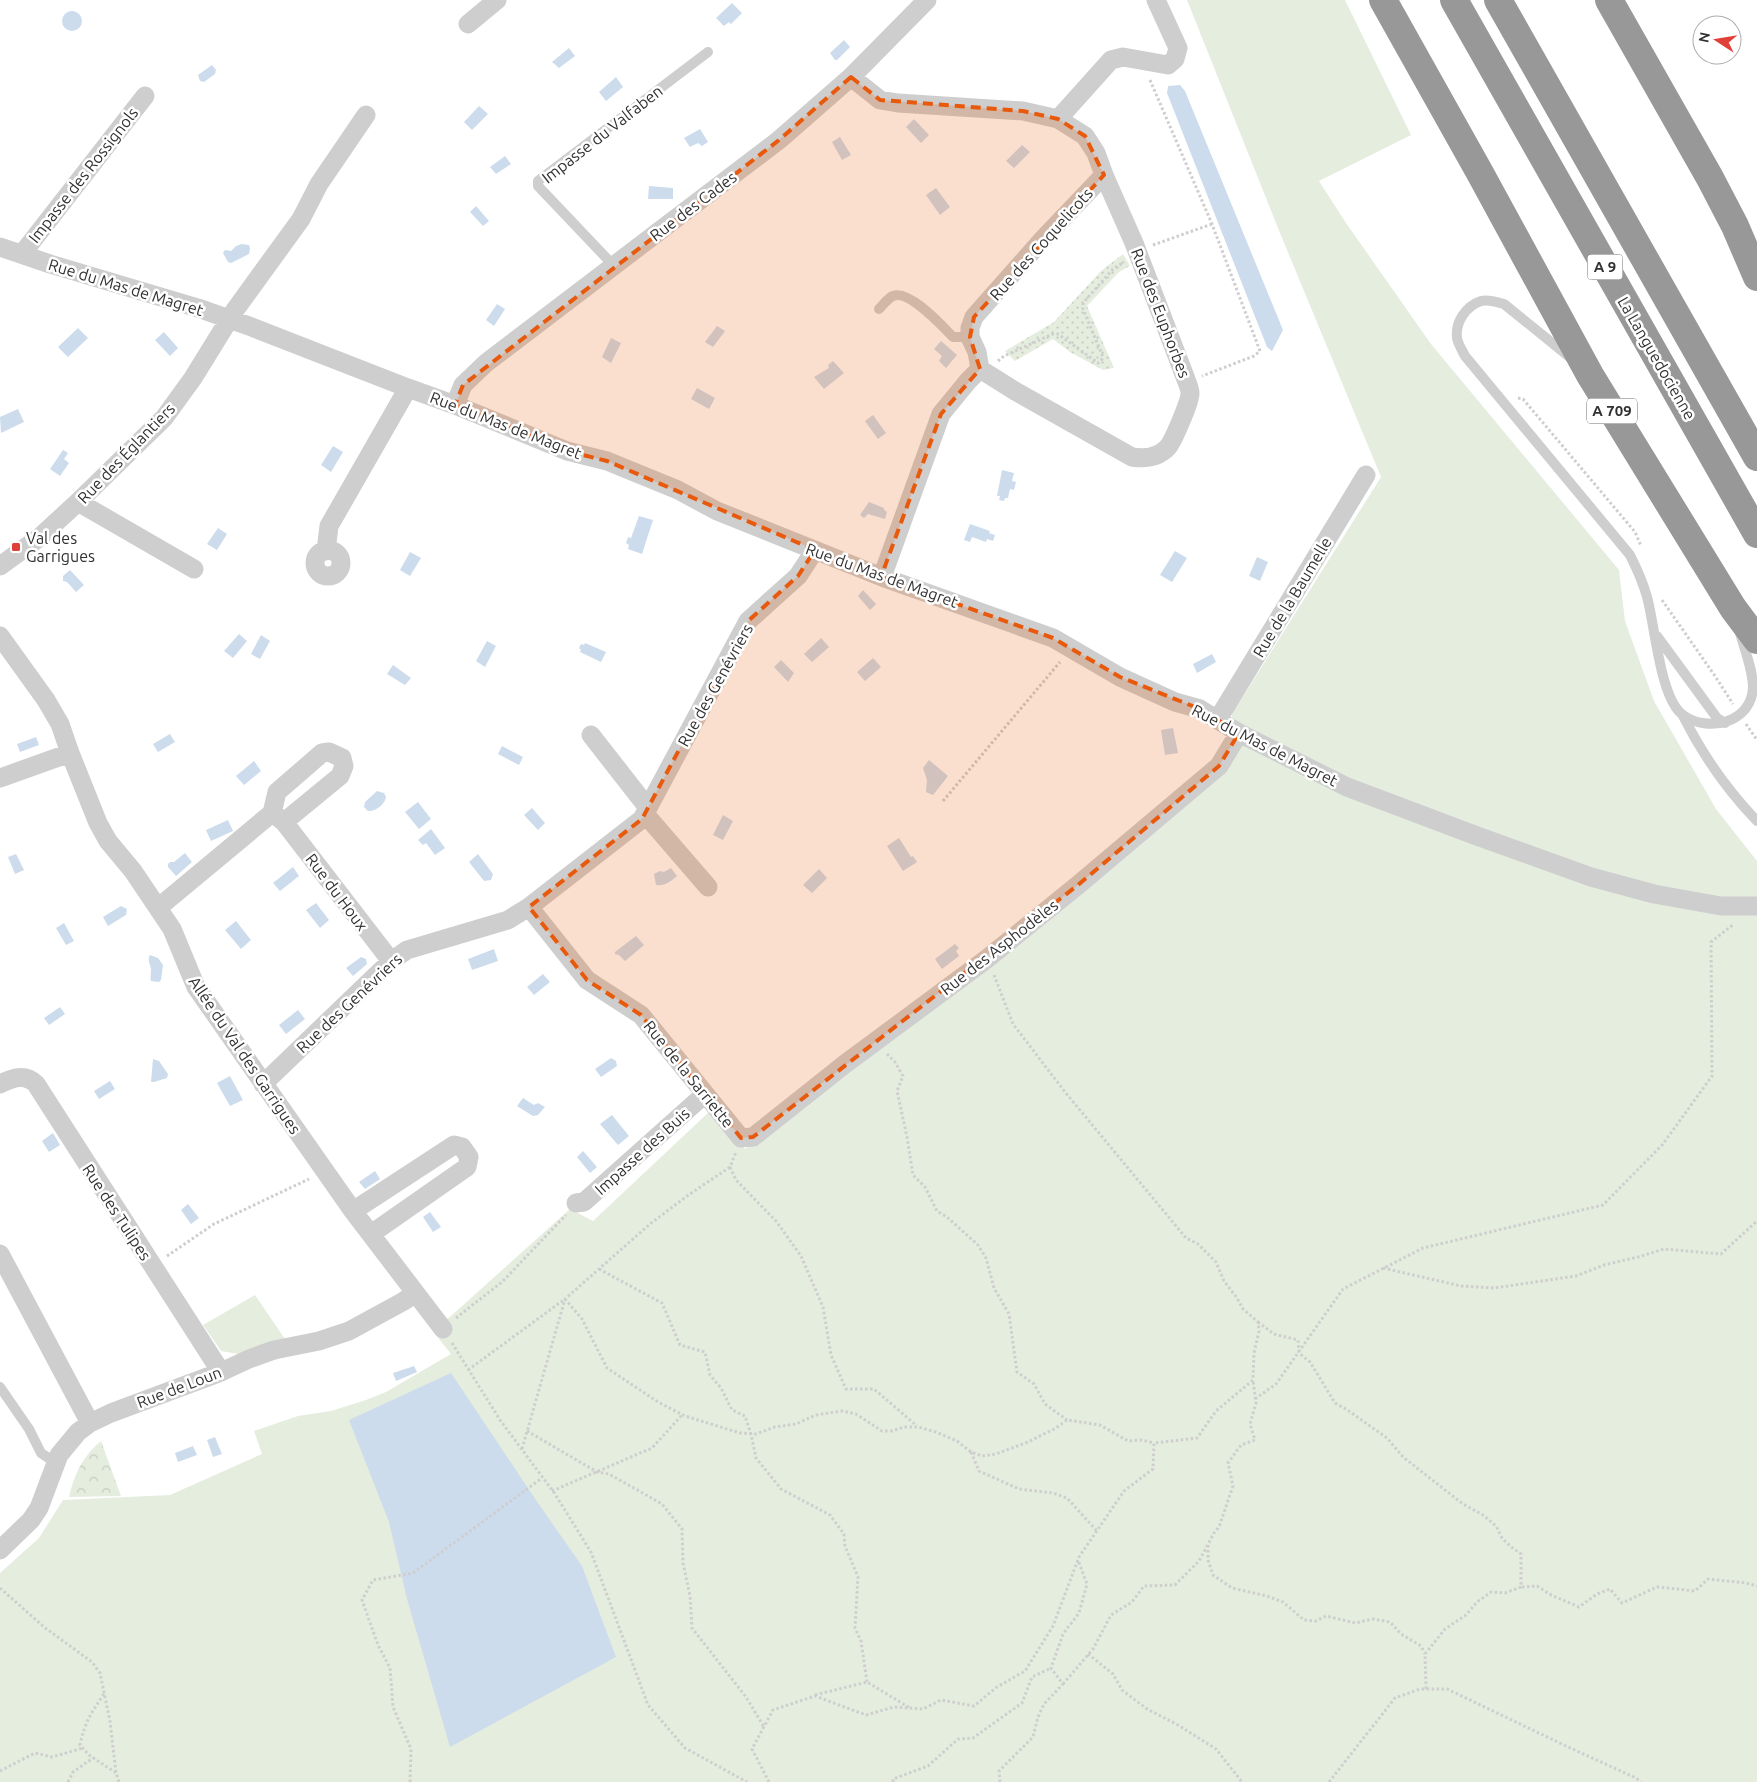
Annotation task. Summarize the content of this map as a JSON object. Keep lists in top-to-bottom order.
{
  "streets": {
    "highway": ["A 9", "La Languedocienne", "A 709"],
    "street": [
      "Impasse des Rossignols",
      "Rue des Cades",
      "Rue des Coquelicots",
      "Rue du Mas de Magret",
      "Rue des Euphorbes",
      "Rue des Églantiers",
      "Rue de la Baumelle",
      "Rue des Genévriers",
      "Rue du Houx",
      "Rue des Asphodèles",
      "Allée du Val des Garrigues",
      "Rue de la Sarriette",
      "Impasse des Buis",
      "Rue des Tulipes",
      "Rue de Loun"
    ],
    "lane": ["Impasse du Valfaben"]
  },
  "crossings": [
    ["Impasse du Valfaben", "Rue des Cades"],
    ["Impasse des Rossignols", "Rue du Mas de Magret"],
    ["Rue des Cades", "Rue des Coquelicots"],
    ["Rue des Cades", "Rue du Mas de Magret"],
    ["Rue des Coquelicots", "Rue des Euphorbes"],
    ["Rue du Mas de Magret", "Rue des Églantiers"],
    ["Rue du Mas de Magret", "Rue de la Baumelle"],
    ["Rue du Mas de Magret", "Rue des Genévriers"],
    ["Rue du Mas de Magret", "Rue des Asphodèles"],
    ["Rue des Genévriers", "Rue du Houx"],
    ["Rue des Genévriers", "Allée du Val des Garrigues"],
    ["Rue des Genévriers", "Rue de la Sarriette"],
    ["Rue du Houx", "Allée du Val des Garrigues"],
    ["Rue des Asphodèles", "Rue de la Sarriette"],
    ["Allée du Val des Garrigues", "Rue de Loun"],
    ["Rue de la Sarriette", "Impasse des Buis"],
    ["Rue des Tulipes", "Rue de Loun"]
  ],
  "places": {
    "transit": ["Val des Garrigues"]
  },
  "north": "left"
}
